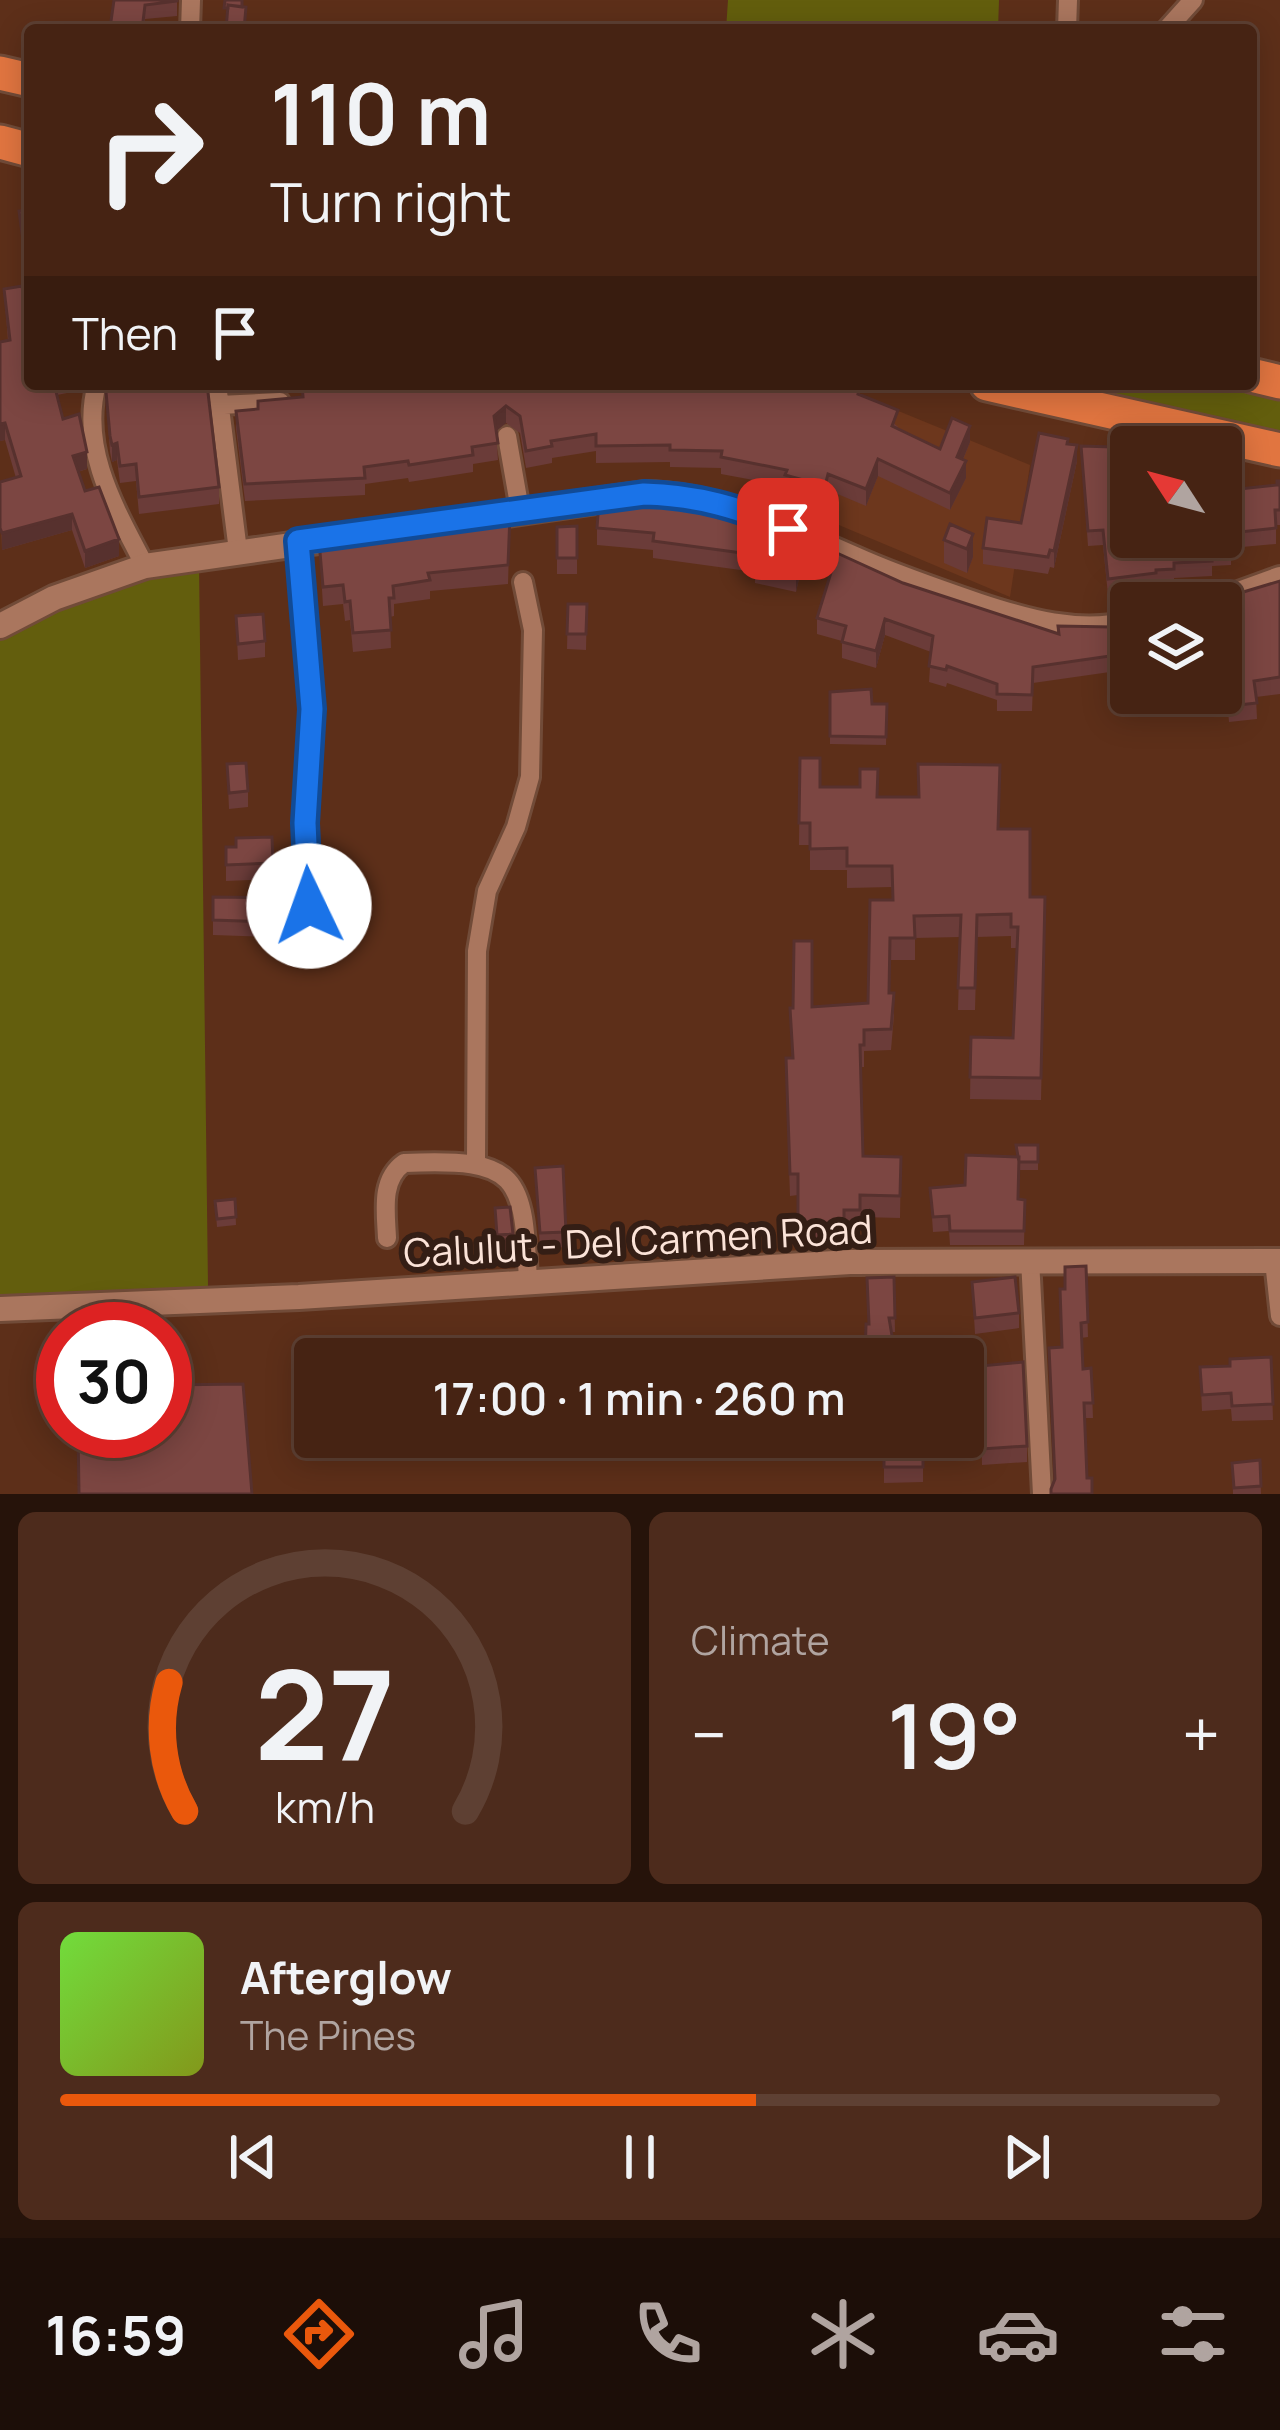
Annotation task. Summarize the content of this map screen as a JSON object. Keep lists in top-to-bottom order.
{
  "streets": {
    "main road": ["Calulut - Del Carmen Road"]
  },
  "north": "top left",
  "page": {
    "turn": ["110 m", "Turn right"],
    "then": "Then",
    "limit": "30",
    "trip": "17:00 · 1 min · 260 m",
    "tile": "Climate",
    "heat": ["−", "19°", "+"],
    "song": ["Afterglow", "The Pines"],
    "tabs": "16:59",
    "gauge": ["27", "km/h"]
  }
}
